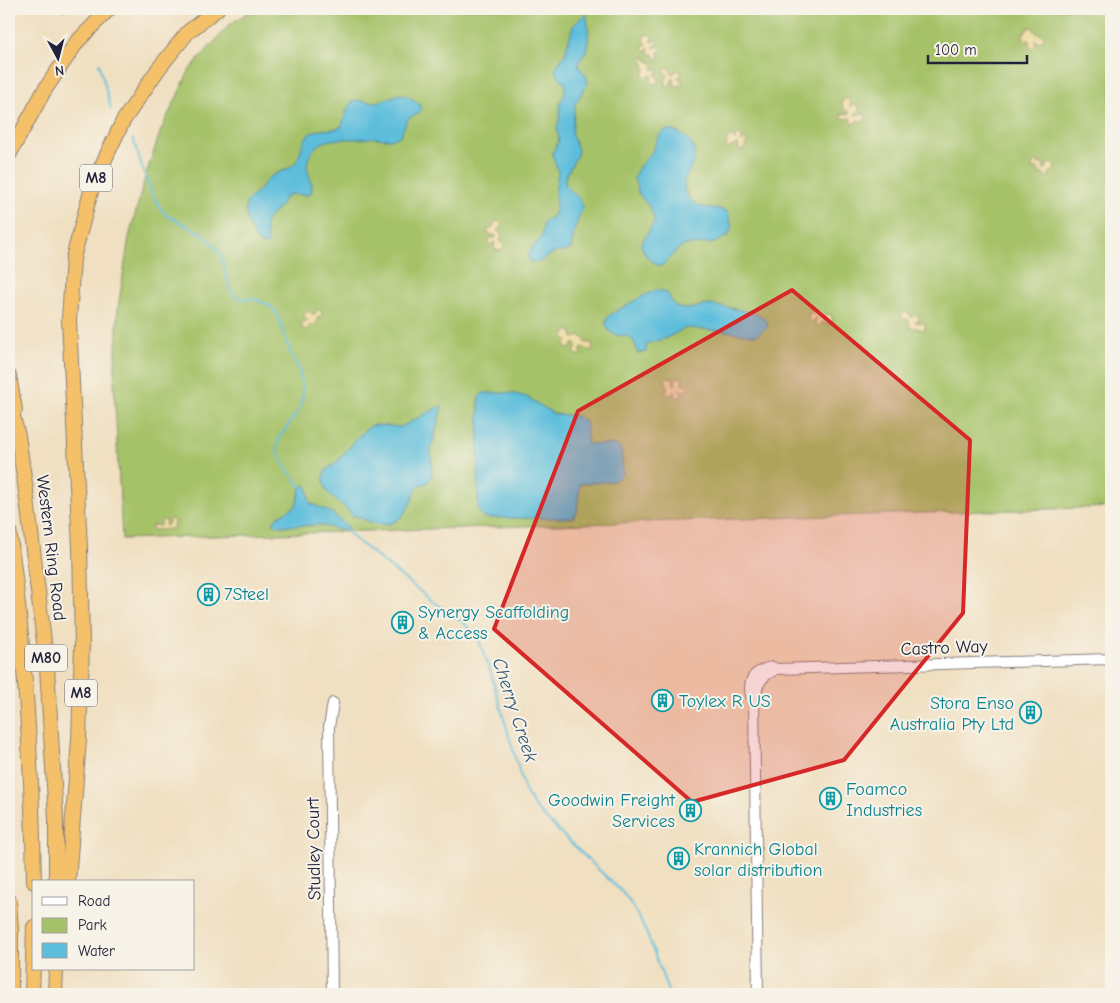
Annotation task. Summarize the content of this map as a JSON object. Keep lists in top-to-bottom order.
{
  "streets": {
    "highway": ["M8", "Western Ring Road", "M80"],
    "street": ["Castro Way", "Studley Court"]
  },
  "water": ["Cherry Creek"],
  "places": {
    "building": [
      "7Steel",
      "Synergy Scaffolding & Access",
      "Toylex R US",
      "Stora Enso Australia Pty Ltd",
      "Foamco Industries",
      "Goodwin Freight Services",
      "Krannich Global solar distribution"
    ]
  },
  "legend": ["Road", "Park", "Water"],
  "scale_bar": "100 m",
  "north": "bottom"
}
